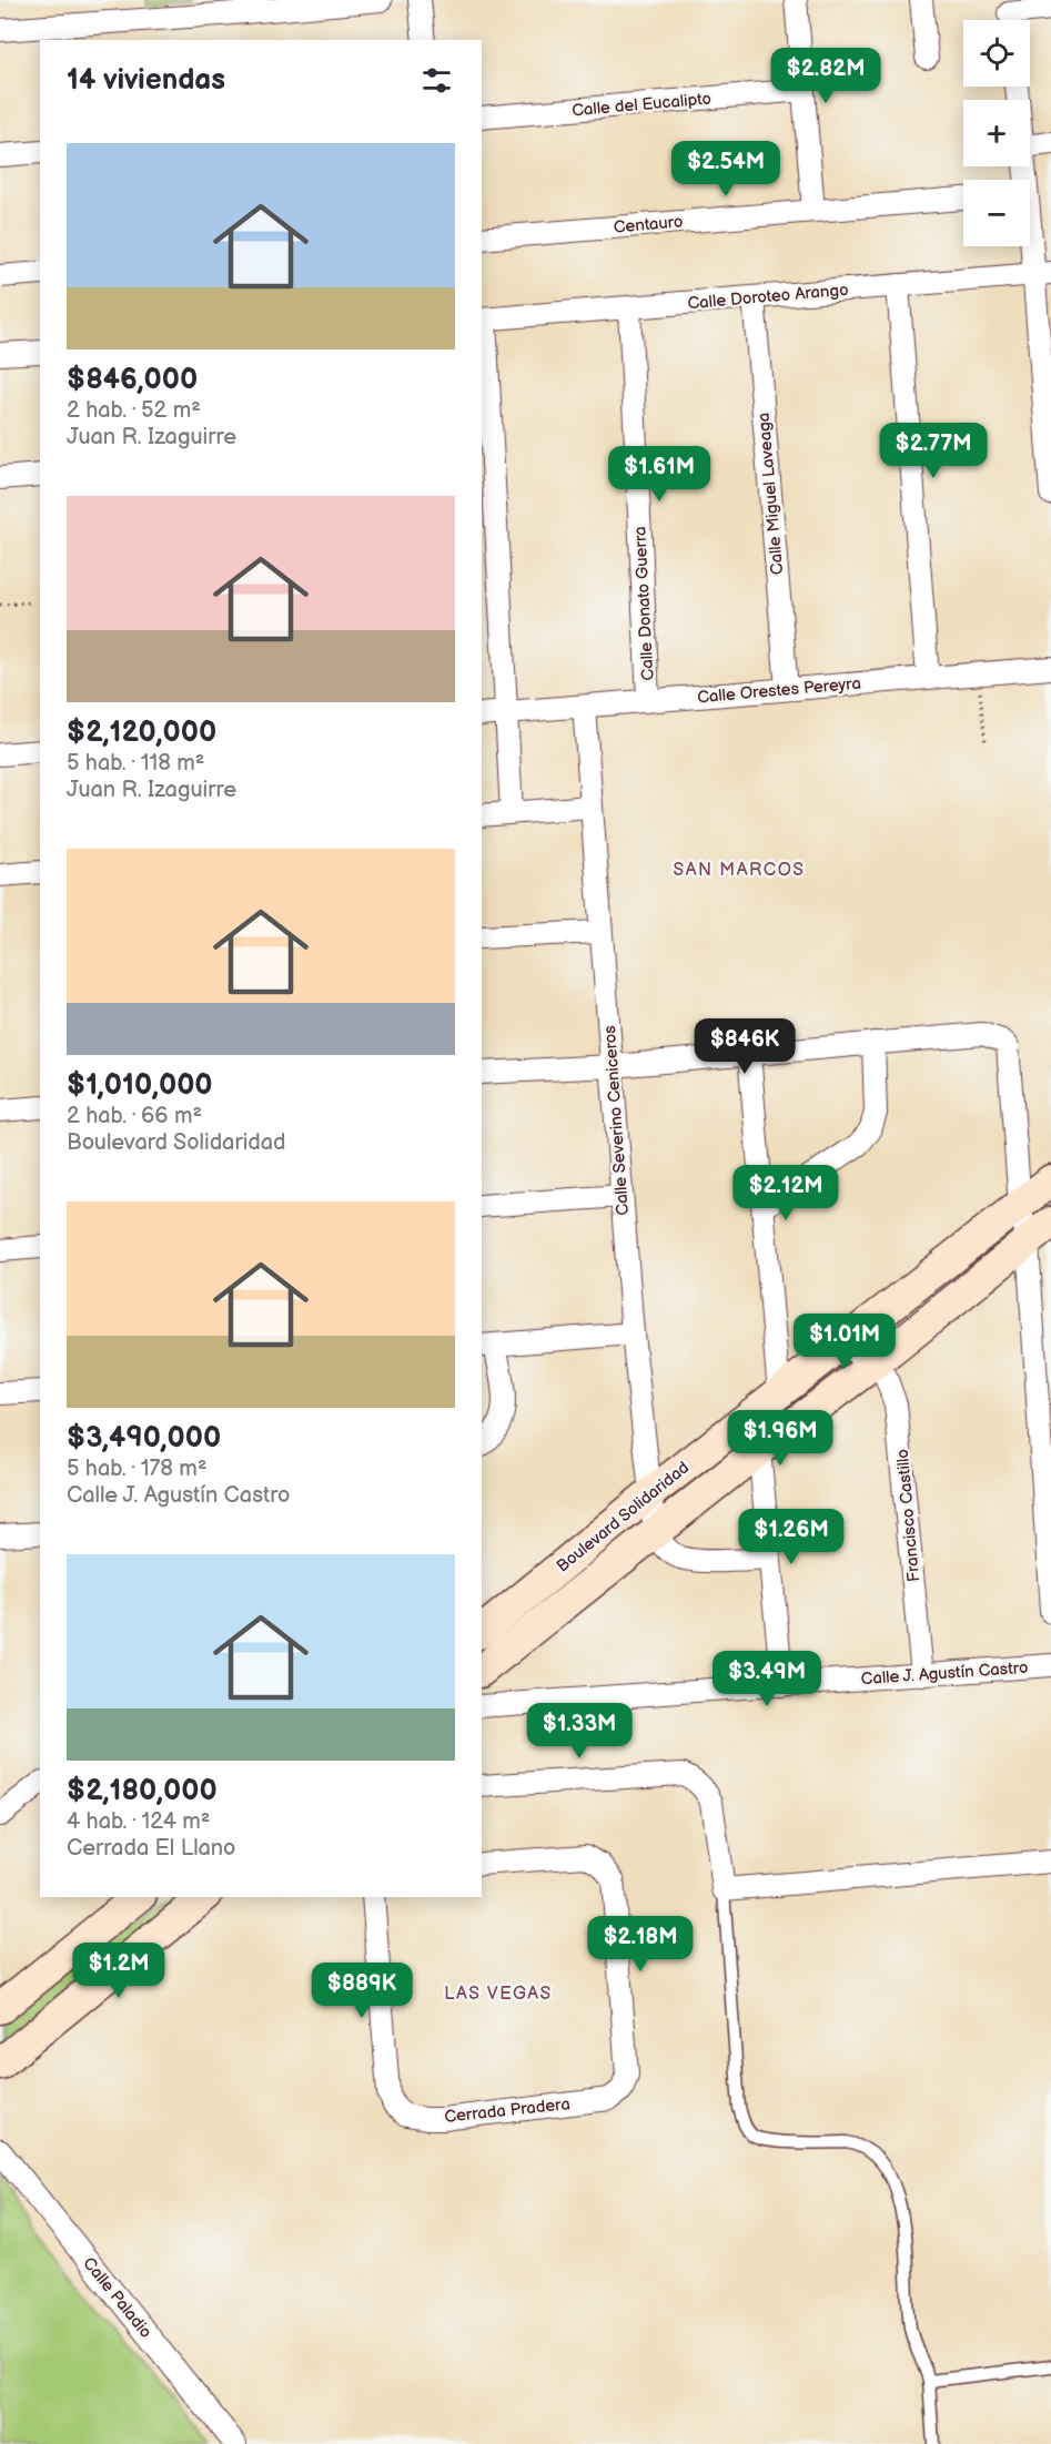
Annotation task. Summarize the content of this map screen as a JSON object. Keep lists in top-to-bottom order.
{
  "streets": {
    "main road": ["Boulevard Solidaridad"],
    "street": [
      "Calle del Eucalipto",
      "Centauro",
      "Calle Doroteo Arango",
      "Calle Miguel Laveaga",
      "Calle Donato Guerra",
      "Calle Orestes Pereyra",
      "Calle Severino Ceniceros",
      "Francisco Castillo",
      "Calle J. Agustín Castro",
      "Cerrada Pradera",
      "Calle Paladio"
    ]
  },
  "crossings": [
    ["Calle Doroteo Arango", "Calle Miguel Laveaga"],
    ["Calle Doroteo Arango", "Calle Donato Guerra"],
    ["Calle Miguel Laveaga", "Calle Orestes Pereyra"],
    ["Calle Donato Guerra", "Calle Orestes Pereyra"],
    ["Calle Orestes Pereyra", "Calle Severino Ceniceros"],
    ["Calle Severino Ceniceros", "Boulevard Solidaridad"],
    ["Francisco Castillo", "Boulevard Solidaridad"],
    ["Francisco Castillo", "Calle J. Agustín Castro"]
  ],
  "districts": ["SAN MARCOS", "LAS VEGAS"],
  "page": {
    "map_buttons": ["+", "−"],
    "heading": "14 viviendas",
    "price": [
      "$2.82M",
      "$2.54M",
      "$2.77M",
      "$1.61M",
      "$846K",
      "$2.12M",
      "$1.01M",
      "$1.96M",
      "$1.26M",
      "$3.49M",
      "$1.33M",
      "$2.18M",
      "$1.2M",
      "$889K"
    ],
    "list": [
      {
        "name": "$846,000",
        "note": "2 hab. · 52 m² · Juan R. Izaguirre"
      },
      {
        "name": "$2,120,000",
        "note": "5 hab. · 118 m² · Juan R. Izaguirre"
      },
      {
        "name": "$1,010,000",
        "note": "2 hab. · 66 m² · Boulevard Solidaridad"
      },
      {
        "name": "$3,490,000",
        "note": "5 hab. · 178 m² · Calle J. Agustín Castro"
      },
      {
        "name": "$2,180,000",
        "note": "4 hab. · 124 m² · Cerrada El Llano"
      }
    ]
  }
}
